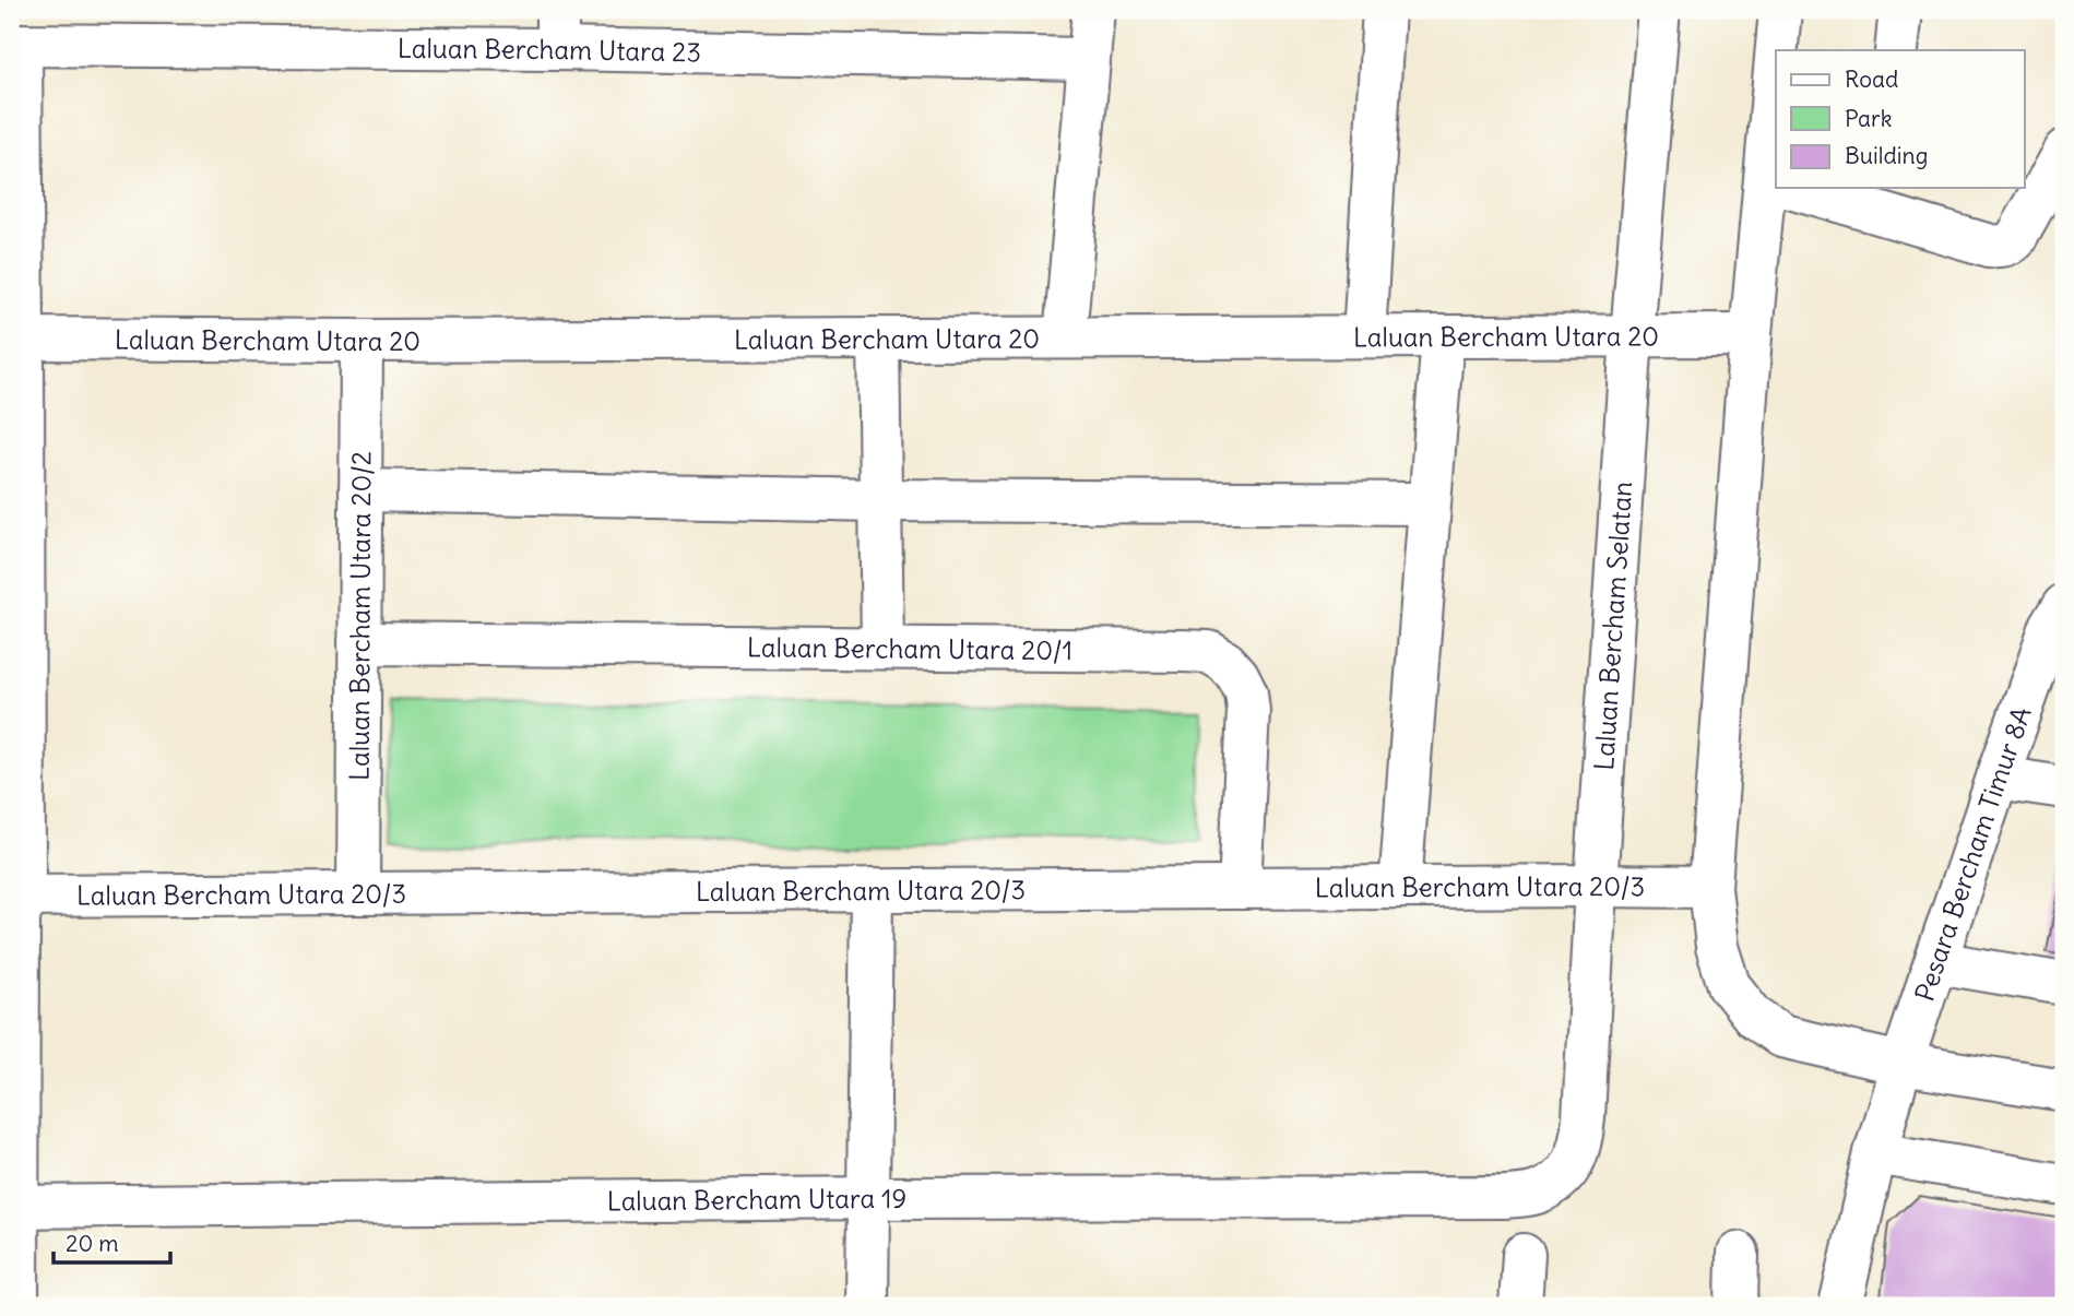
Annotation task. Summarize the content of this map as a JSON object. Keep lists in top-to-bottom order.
{
  "streets": {
    "street": [
      "Laluan Bercham Utara 23",
      "Laluan Bercham Utara 20",
      "Laluan Bercham Utara 20/2",
      "Laluan Bercham Selatan",
      "Laluan Bercham Utara 20/1",
      "Pesara Bercham Timur 8A",
      "Laluan Bercham Utara 20/3",
      "Laluan Bercham Utara 19"
    ]
  },
  "crossings": [
    ["Laluan Bercham Utara 20", "Laluan Bercham Utara 20/2"],
    ["Laluan Bercham Utara 20", "Laluan Bercham Selatan"],
    ["Laluan Bercham Utara 20/2", "Laluan Bercham Utara 20/1"],
    ["Laluan Bercham Utara 20/2", "Laluan Bercham Utara 20/3"],
    ["Laluan Bercham Selatan", "Laluan Bercham Utara 20/3"],
    ["Laluan Bercham Selatan", "Laluan Bercham Utara 19"],
    ["Laluan Bercham Utara 20/1", "Laluan Bercham Utara 20/3"]
  ],
  "legend": ["Road", "Park", "Building"],
  "scale_bar": "20 m"
}
